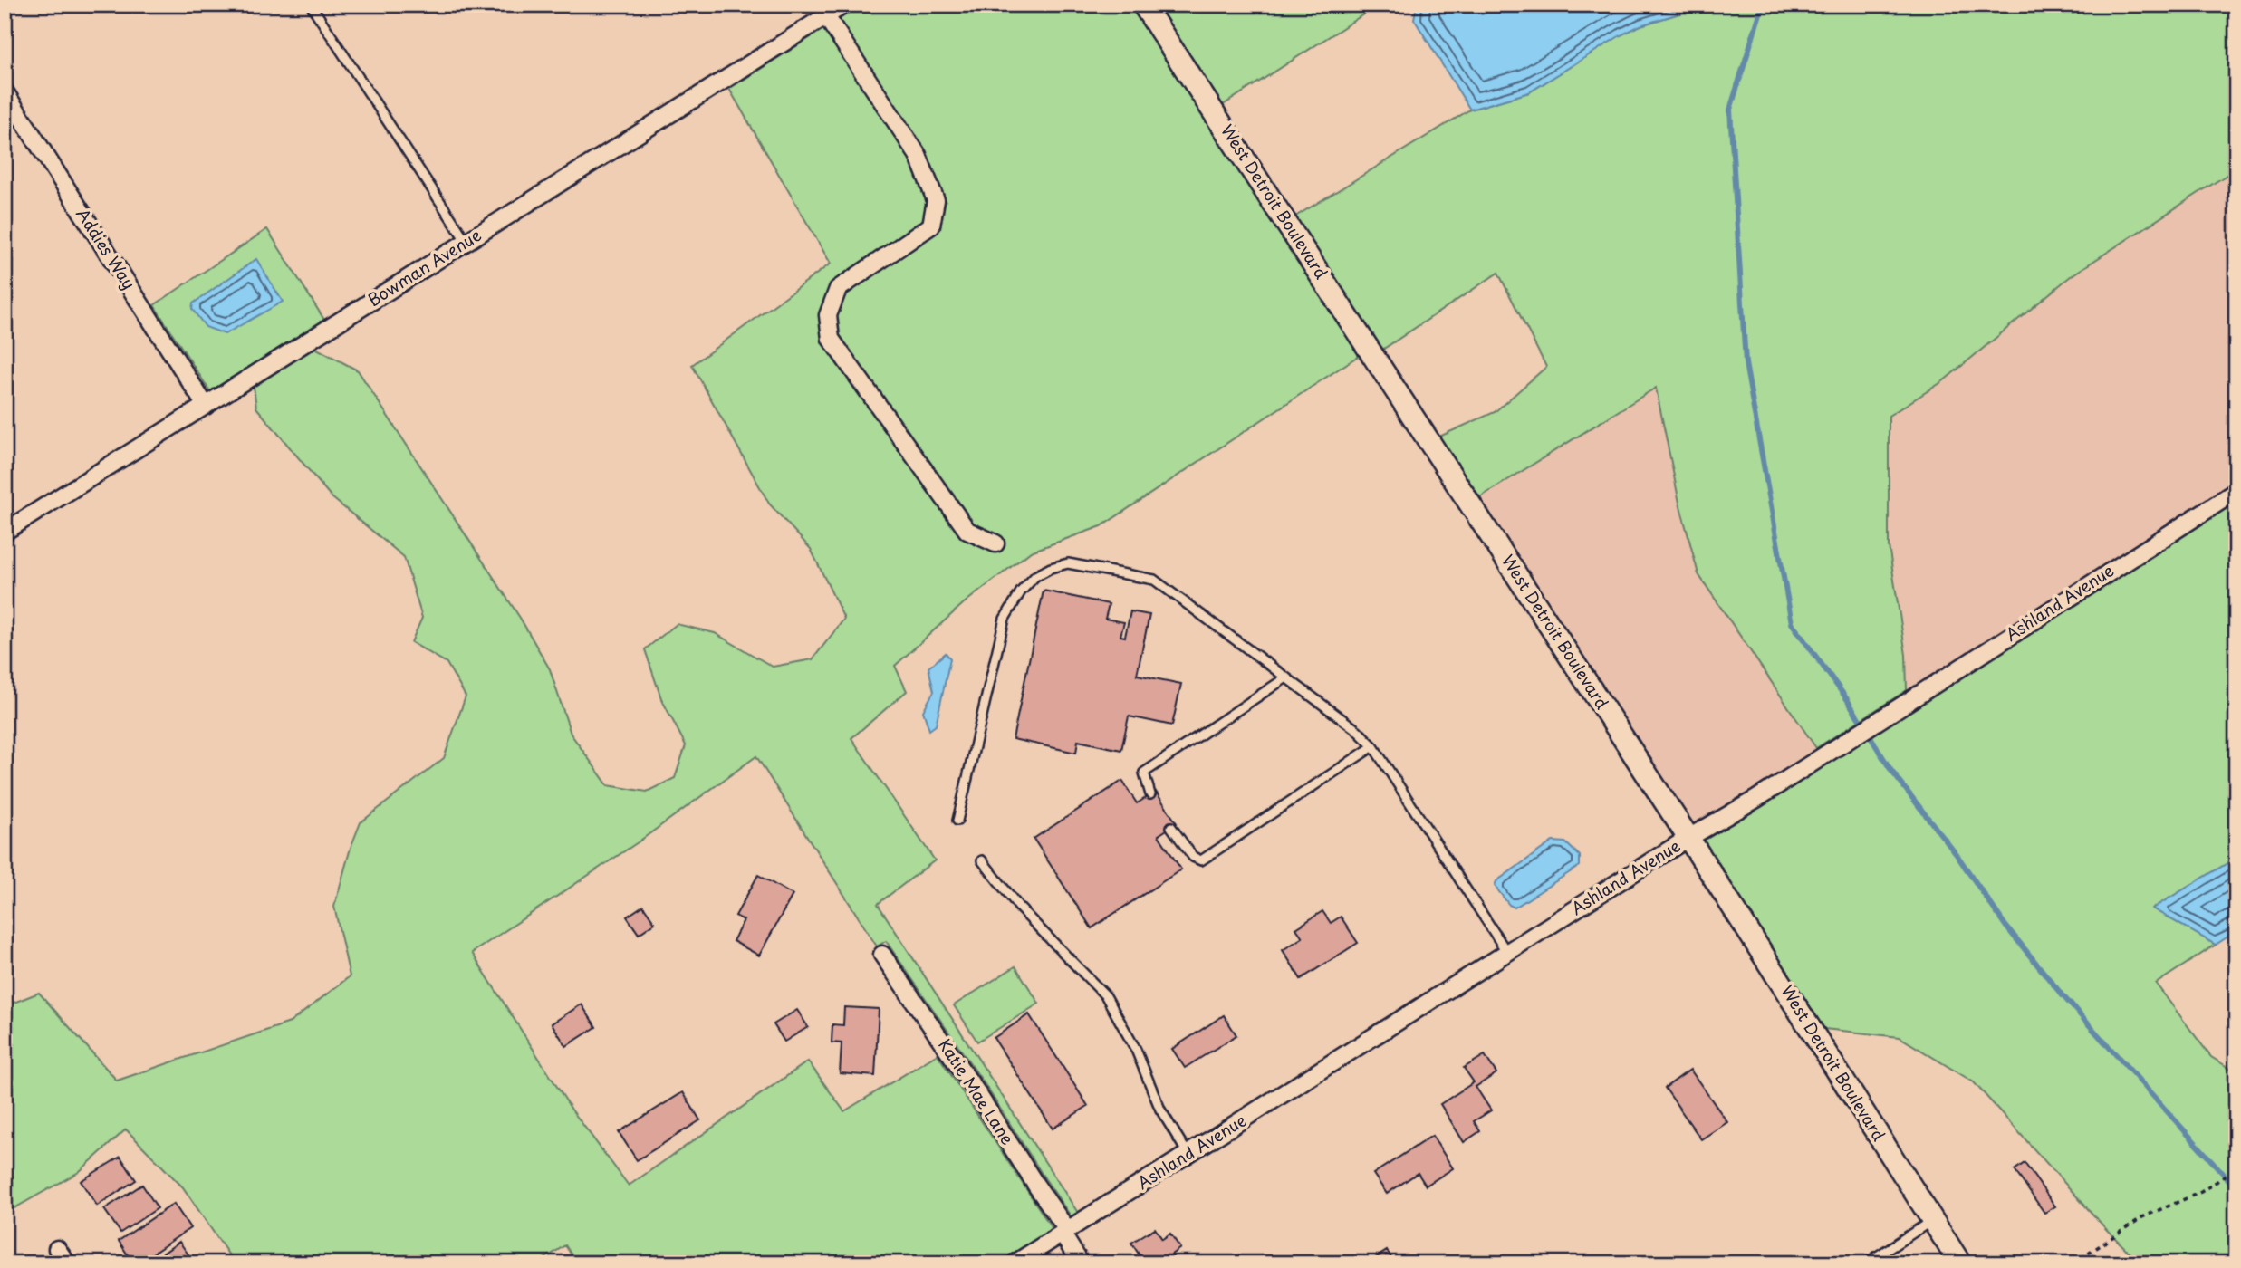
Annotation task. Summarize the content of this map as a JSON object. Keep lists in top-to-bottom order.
{
  "streets": {
    "street": [
      "West Detroit Boulevard",
      "Addies Way",
      "Bowman Avenue",
      "Ashland Avenue",
      "Katie Mae Lane"
    ]
  },
  "crossings": [
    ["West Detroit Boulevard", "Ashland Avenue"],
    ["Addies Way", "Bowman Avenue"],
    ["Ashland Avenue", "Katie Mae Lane"]
  ]
}
